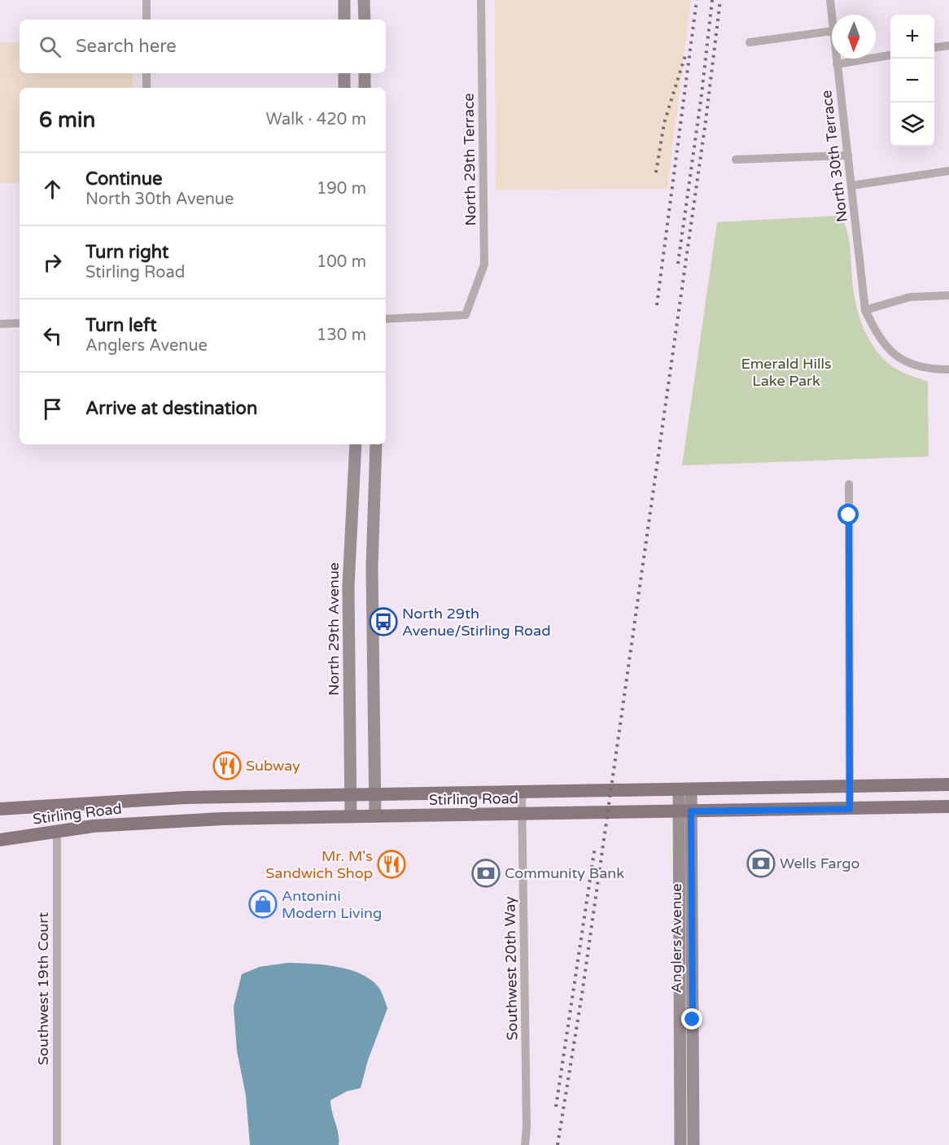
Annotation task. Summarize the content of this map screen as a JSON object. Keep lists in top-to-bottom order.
{
  "streets": {
    "main road": ["Stirling Road"],
    "street": [
      "North 30th Terrace",
      "North 29th Terrace",
      "North 29th Avenue",
      "Anglers Avenue",
      "Southwest 20th Way",
      "Southwest 19th Court"
    ]
  },
  "crossings": [
    ["North 29th Avenue", "Stirling Road"],
    ["Stirling Road", "Anglers Avenue"],
    ["Stirling Road", "Southwest 20th Way"],
    ["Stirling Road", "Southwest 19th Court"]
  ],
  "parks": ["Emerald Hills Lake Park"],
  "places": {
    "bus stop": ["North 29th Avenue/Stirling Road"],
    "restaurant": ["Subway", "Mr. M's Sandwich Shop"],
    "bank": ["Wells Fargo", "Community Bank"],
    "shop": ["Antonini Modern Living"]
  },
  "north": "bottom",
  "page": {
    "map_buttons": ["+", "−"],
    "search": "Search here",
    "heading": ["6 min", "Walk · 420 m"],
    "list": [
      ["Continue", "North 30th Avenue", "190 m"],
      ["Turn right", "Stirling Road", "100 m"],
      ["Turn left", "Anglers Avenue", "130 m"],
      "Arrive at destination"
    ]
  }
}
